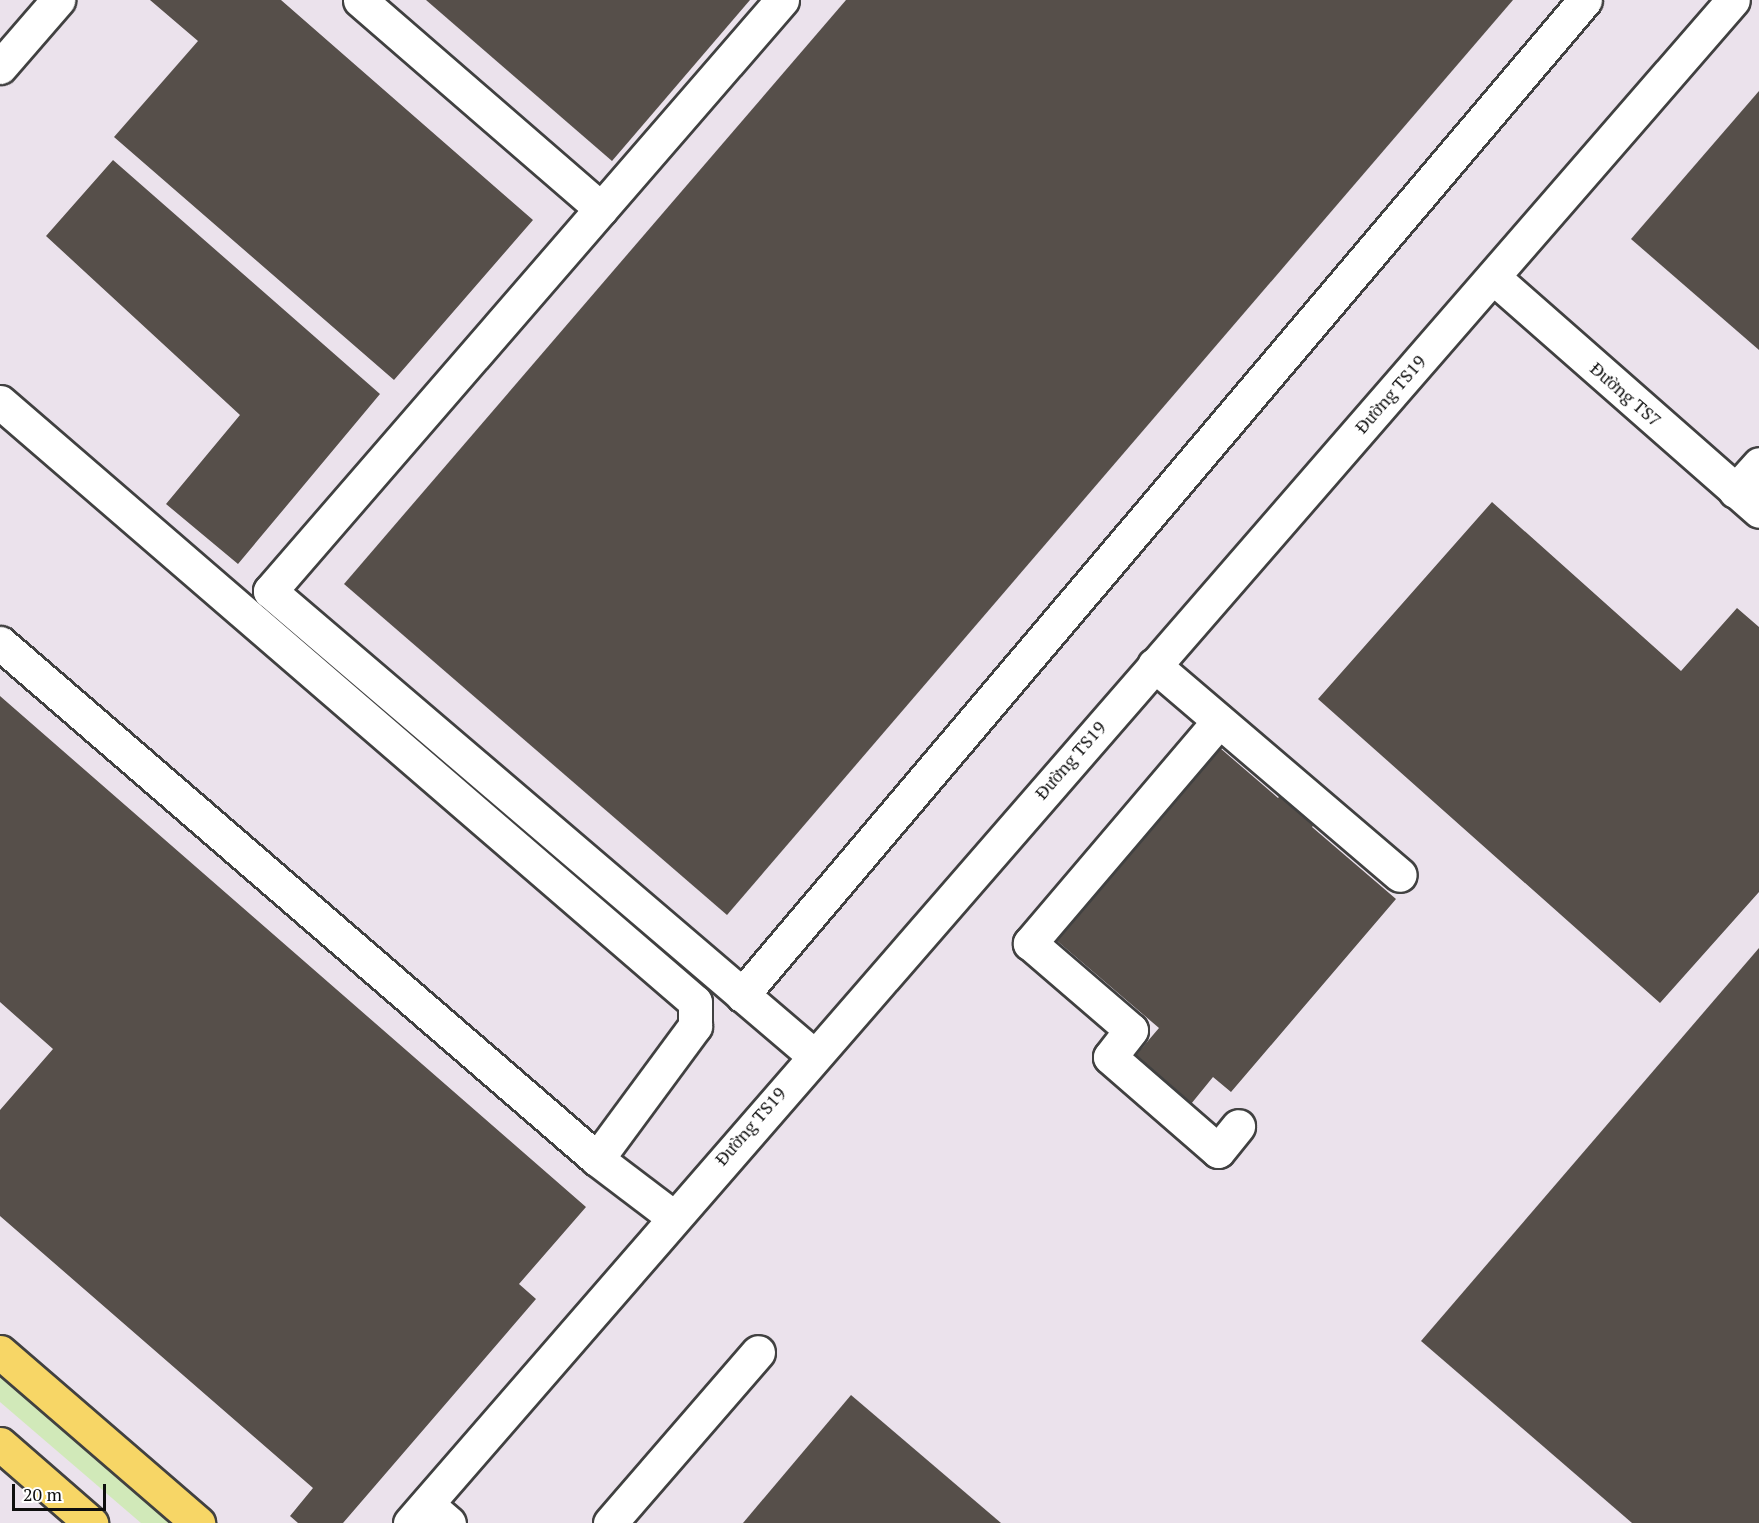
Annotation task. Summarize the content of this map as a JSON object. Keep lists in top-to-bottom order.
{
  "streets": {
    "street": ["Đường TS19", "Đường TS7"]
  },
  "crossings": [
    ["Đường TS19", "Đường TS7"]
  ],
  "scale_bar": "20 m"
}
